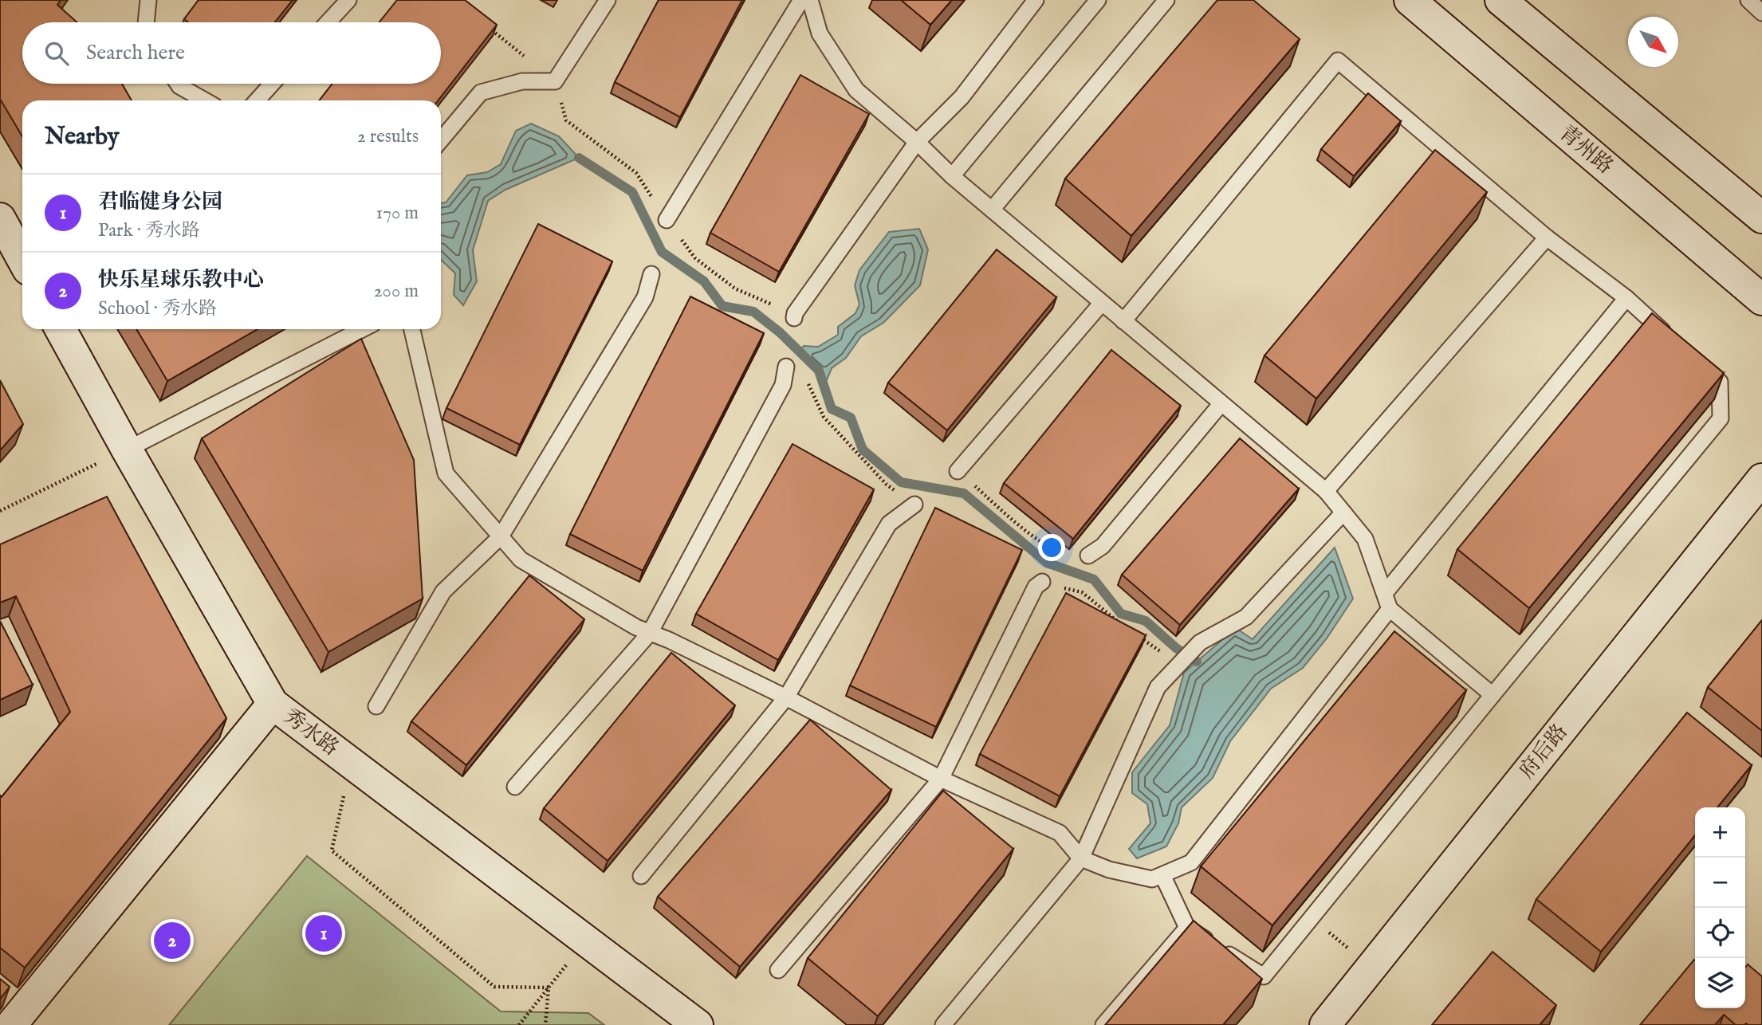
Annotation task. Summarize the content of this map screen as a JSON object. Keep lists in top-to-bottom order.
{
  "streets": {
    "street": ["青州路", "秀水路", "府后路"]
  },
  "north": "bottom right",
  "page": {
    "search": "Search here",
    "heading": ["Nearby", "2 results"],
    "list": [
      {
        "mark": "1",
        "name": "君临健身公园",
        "note": "Park · 秀水路",
        "value": "170 m"
      },
      {
        "mark": "2",
        "name": "快乐星球乐教中心",
        "note": "School · 秀水路",
        "value": "200 m"
      }
    ],
    "map_buttons": ["+", "−"],
    "pins": ["1", "2"]
  }
}
